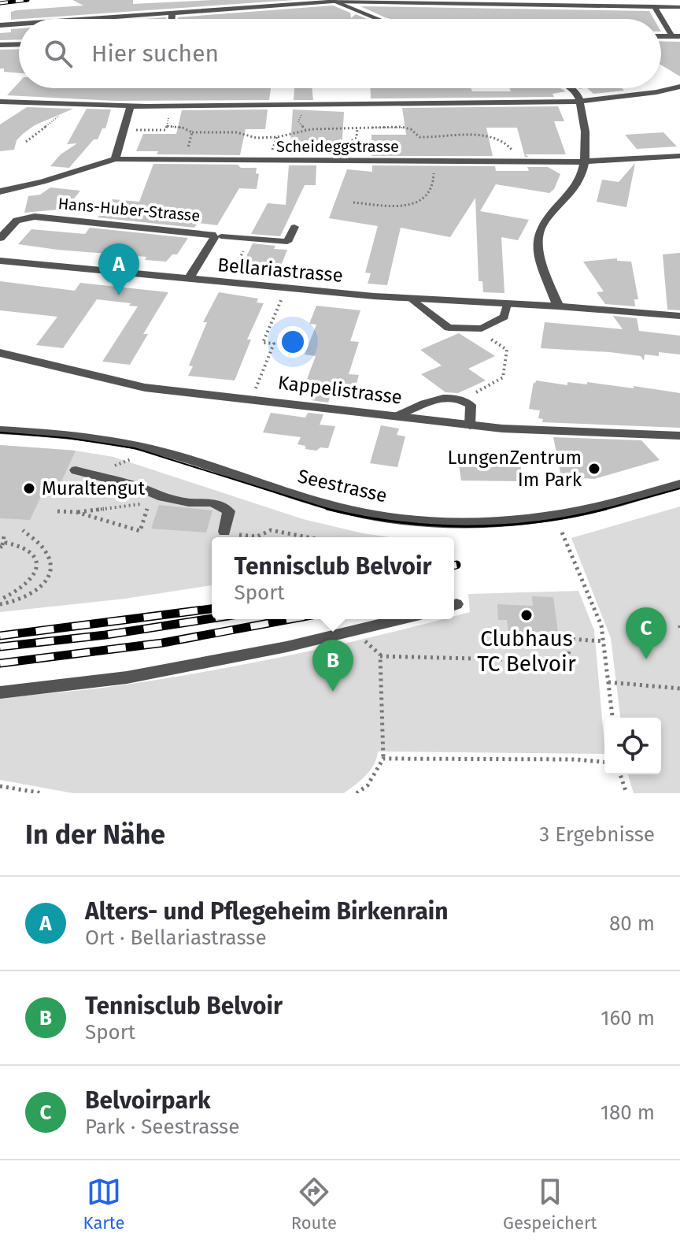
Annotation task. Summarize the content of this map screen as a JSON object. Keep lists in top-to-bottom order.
{
  "streets": {
    "street": [
      "Scheideggstrasse",
      "Hans-Huber-Strasse",
      "Bellariastrasse",
      "Kappelistrasse",
      "Seestrasse"
    ]
  },
  "crossings": [
    ["Hans-Huber-Strasse", "Bellariastrasse"]
  ],
  "places": ["LungenZentrum Im Park", "Muraltengut", "Clubhaus TC Belvoir"],
  "page": {
    "search": "Hier suchen",
    "pins": ["A", "C", "B"],
    "popup": ["Tennisclub Belvoir", "Sport"],
    "heading": ["In der Nähe", "3 Ergebnisse"],
    "list": [
      {
        "mark": "A",
        "name": "Alters- und Pflegeheim Birkenrain",
        "note": "Ort · Bellariastrasse",
        "value": "80 m"
      },
      {
        "mark": "B",
        "name": "Tennisclub Belvoir",
        "note": "Sport",
        "value": "160 m"
      },
      {
        "mark": "C",
        "name": "Belvoirpark",
        "note": "Park · Seestrasse",
        "value": "180 m"
      }
    ],
    "nav": ["Karte", "Route", "Gespeichert"]
  }
}
